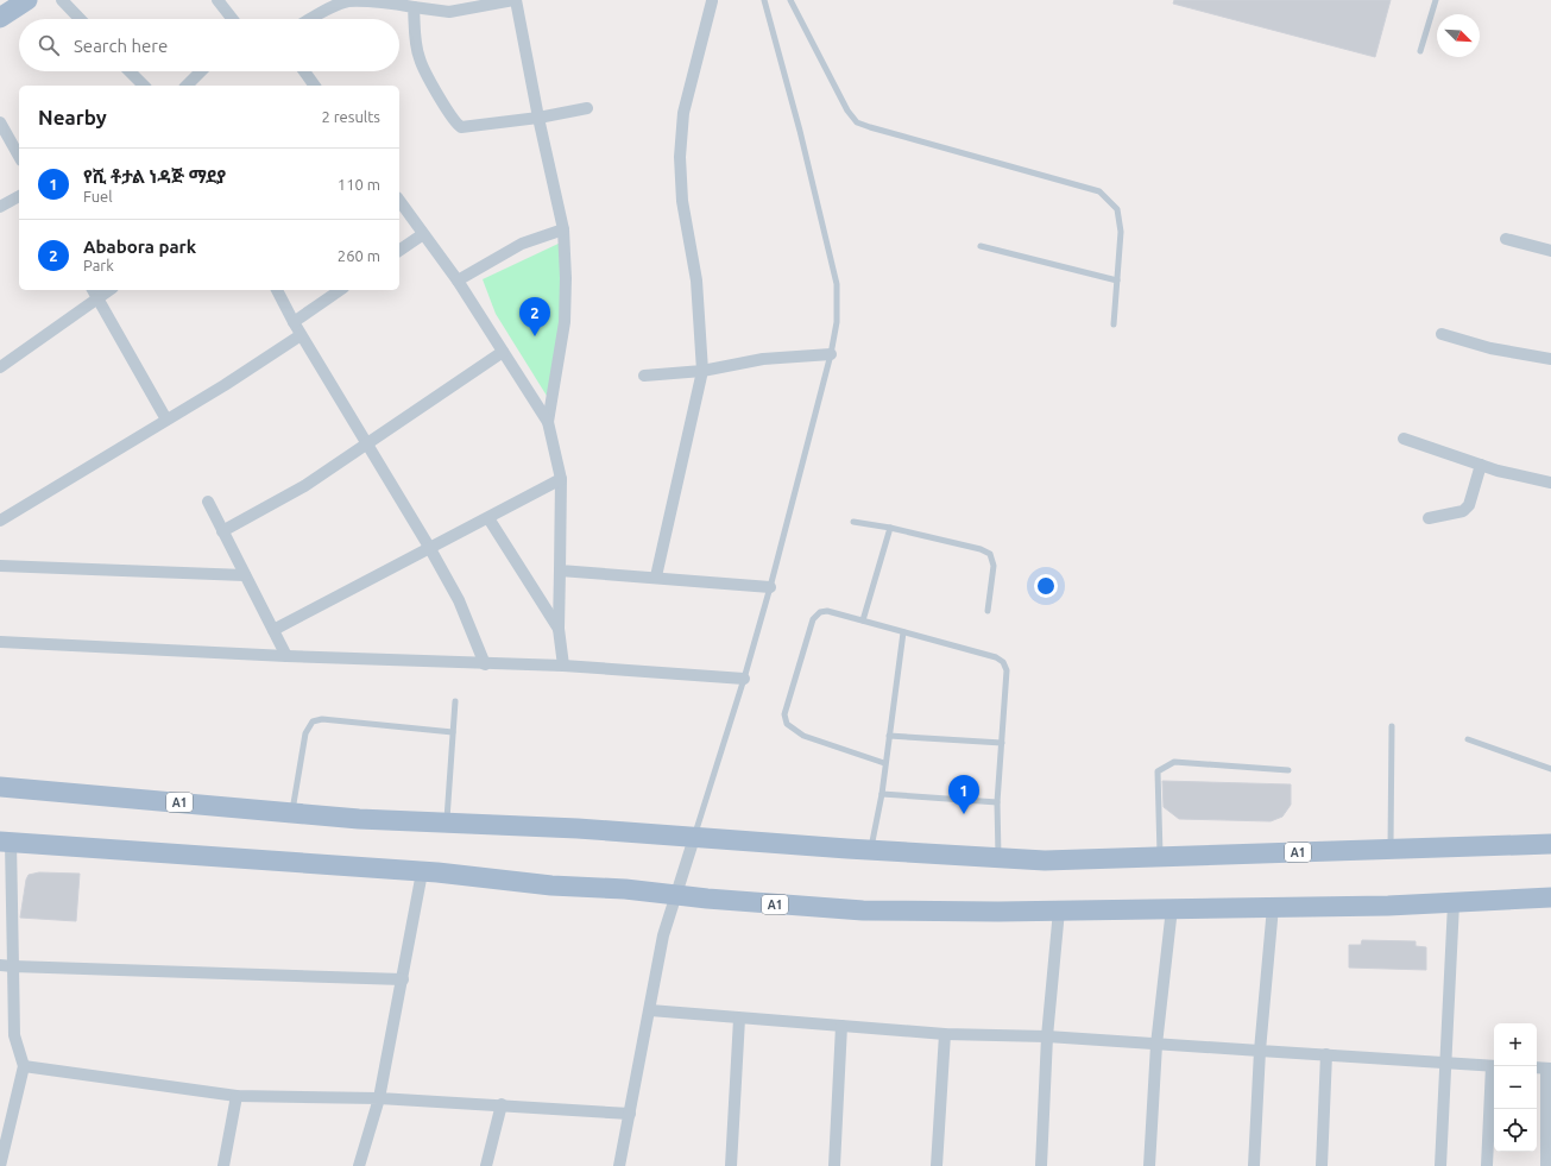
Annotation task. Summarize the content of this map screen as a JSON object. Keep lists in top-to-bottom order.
{
  "streets": {
    "main road": ["A1"]
  },
  "north": "bottom right",
  "page": {
    "search": "Search here",
    "heading": ["Nearby", "2 results"],
    "list": [
      {
        "mark": "1",
        "name": "የሺ ቶታል ነዳጅ ማደያ",
        "note": "Fuel",
        "value": "110 m"
      },
      {
        "mark": "2",
        "name": "Ababora park",
        "note": "Park",
        "value": "260 m"
      }
    ],
    "pins": ["2", "1"],
    "map_buttons": ["+", "−"]
  }
}
